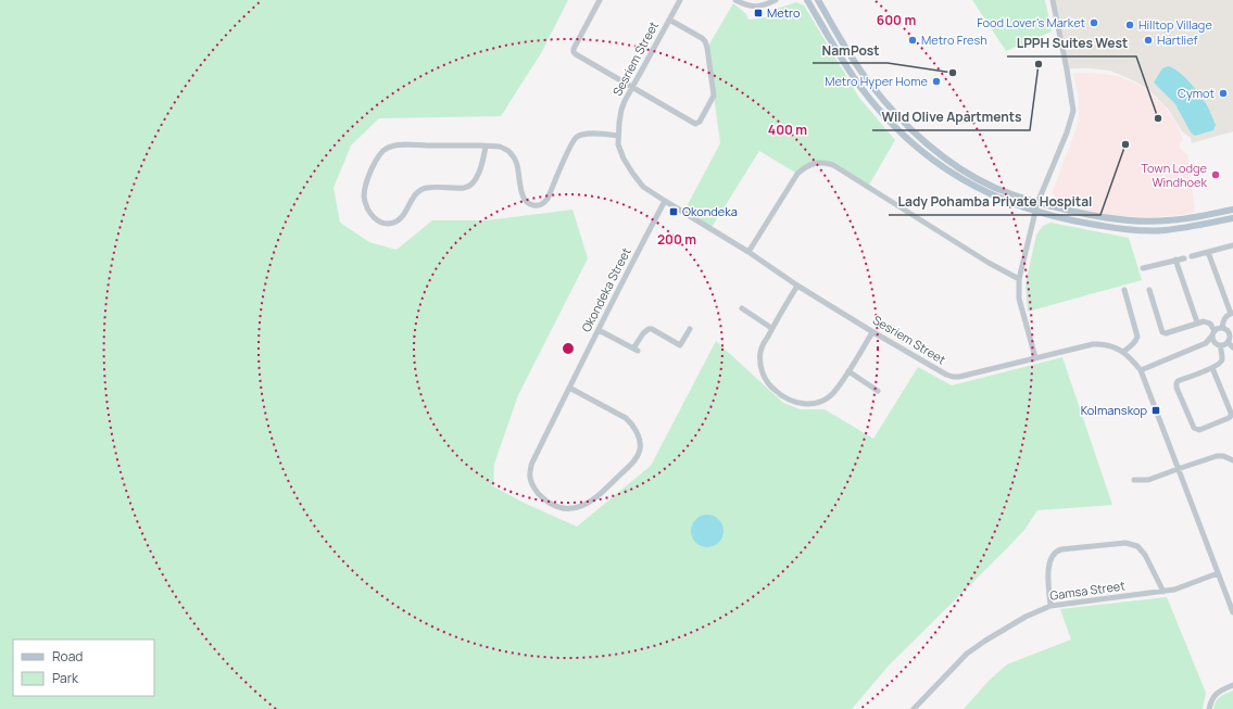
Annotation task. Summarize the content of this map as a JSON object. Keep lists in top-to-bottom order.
{
  "streets": {
    "street": ["Sesriem Street", "Okondeka Street", "Gamsa Street"]
  },
  "crossings": [
    ["Sesriem Street", "Okondeka Street"],
    ["Sesriem Street", "Gamsa Street"]
  ],
  "places": {
    "transit": ["Metro", "Okondeka", "Kolmanskop"],
    "other": [
      "Food Lover's Market",
      "Hilltop Village",
      "Metro Fresh",
      "Hartlief",
      "Wild Olive Apartments",
      "NamPost",
      "Metro Hyper Home",
      "Cymot",
      "LPPH Suites West",
      "Lady Pohamba Private Hospital",
      "Town Lodge Windhoek"
    ]
  },
  "legend": ["Road", "Park"],
  "rings": ["600 m", "400 m", "200 m"]
}
